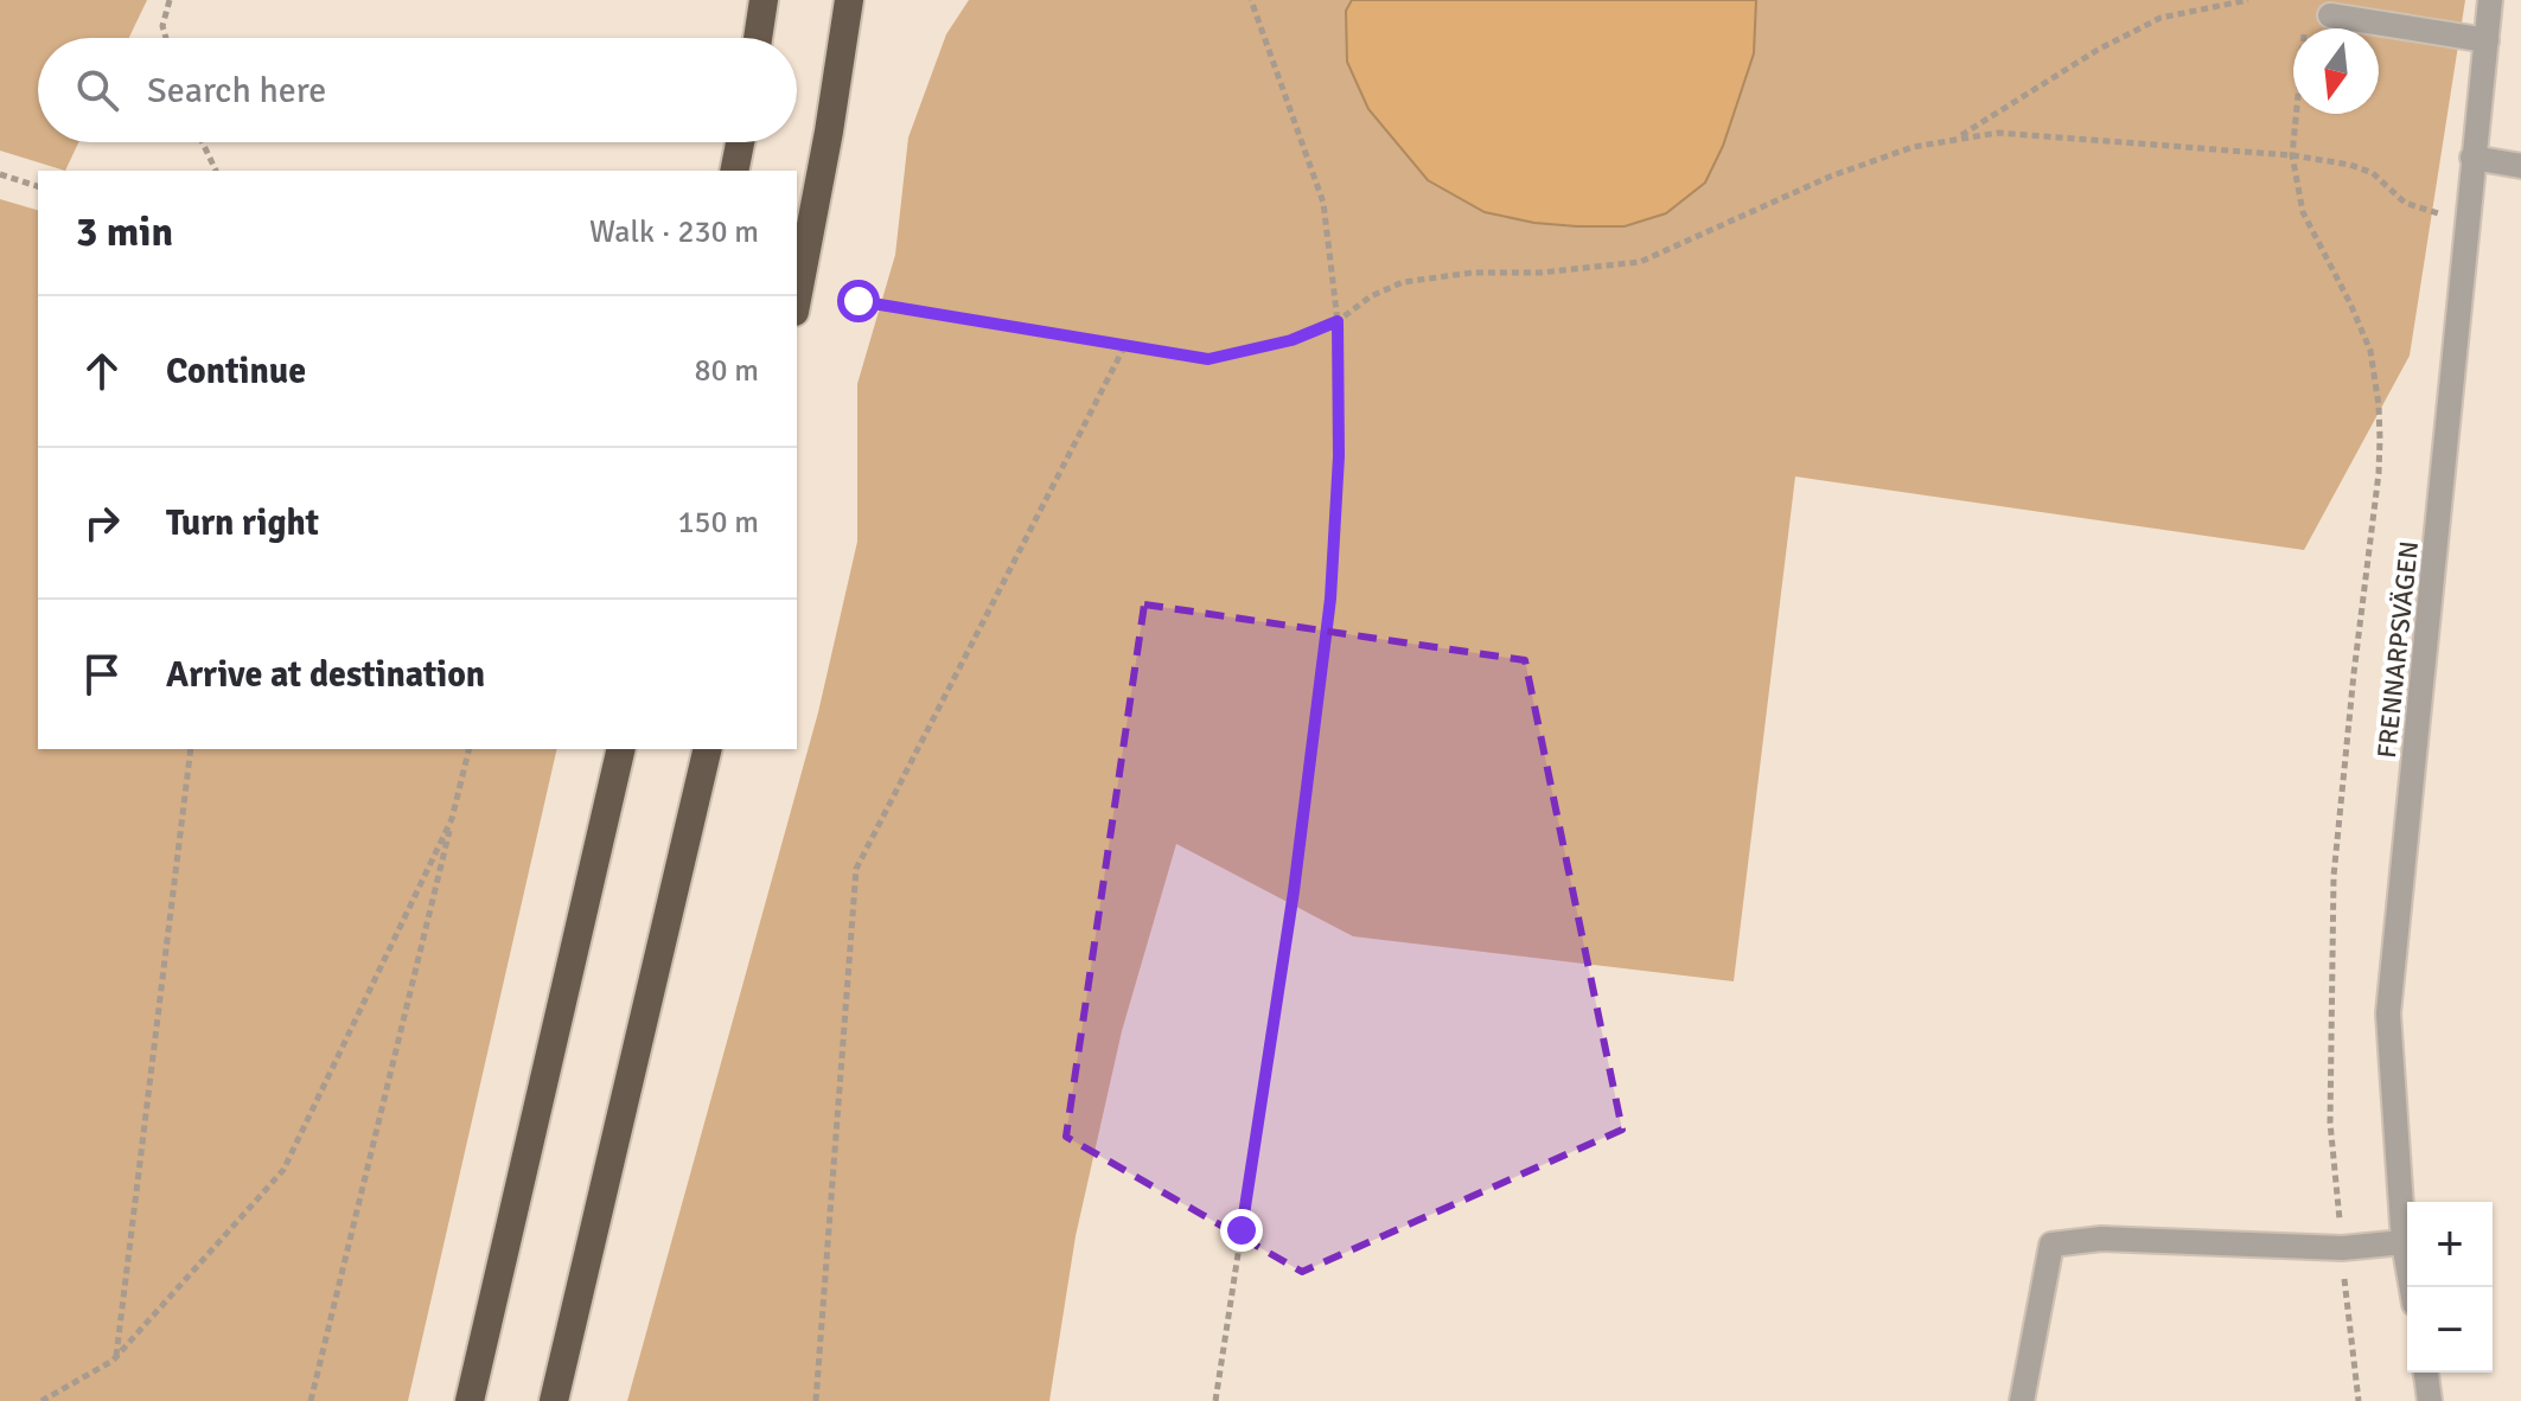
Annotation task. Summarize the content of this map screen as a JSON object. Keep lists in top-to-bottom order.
{
  "streets": {
    "street": ["FRENNARPSVÄGEN"]
  },
  "north": "bottom",
  "page": {
    "search": "Search here",
    "heading": ["3 min", "Walk · 230 m"],
    "list": [
      ["Continue", "80 m"],
      ["Turn right", "150 m"],
      "Arrive at destination"
    ],
    "map_buttons": ["+", "−"]
  }
}
